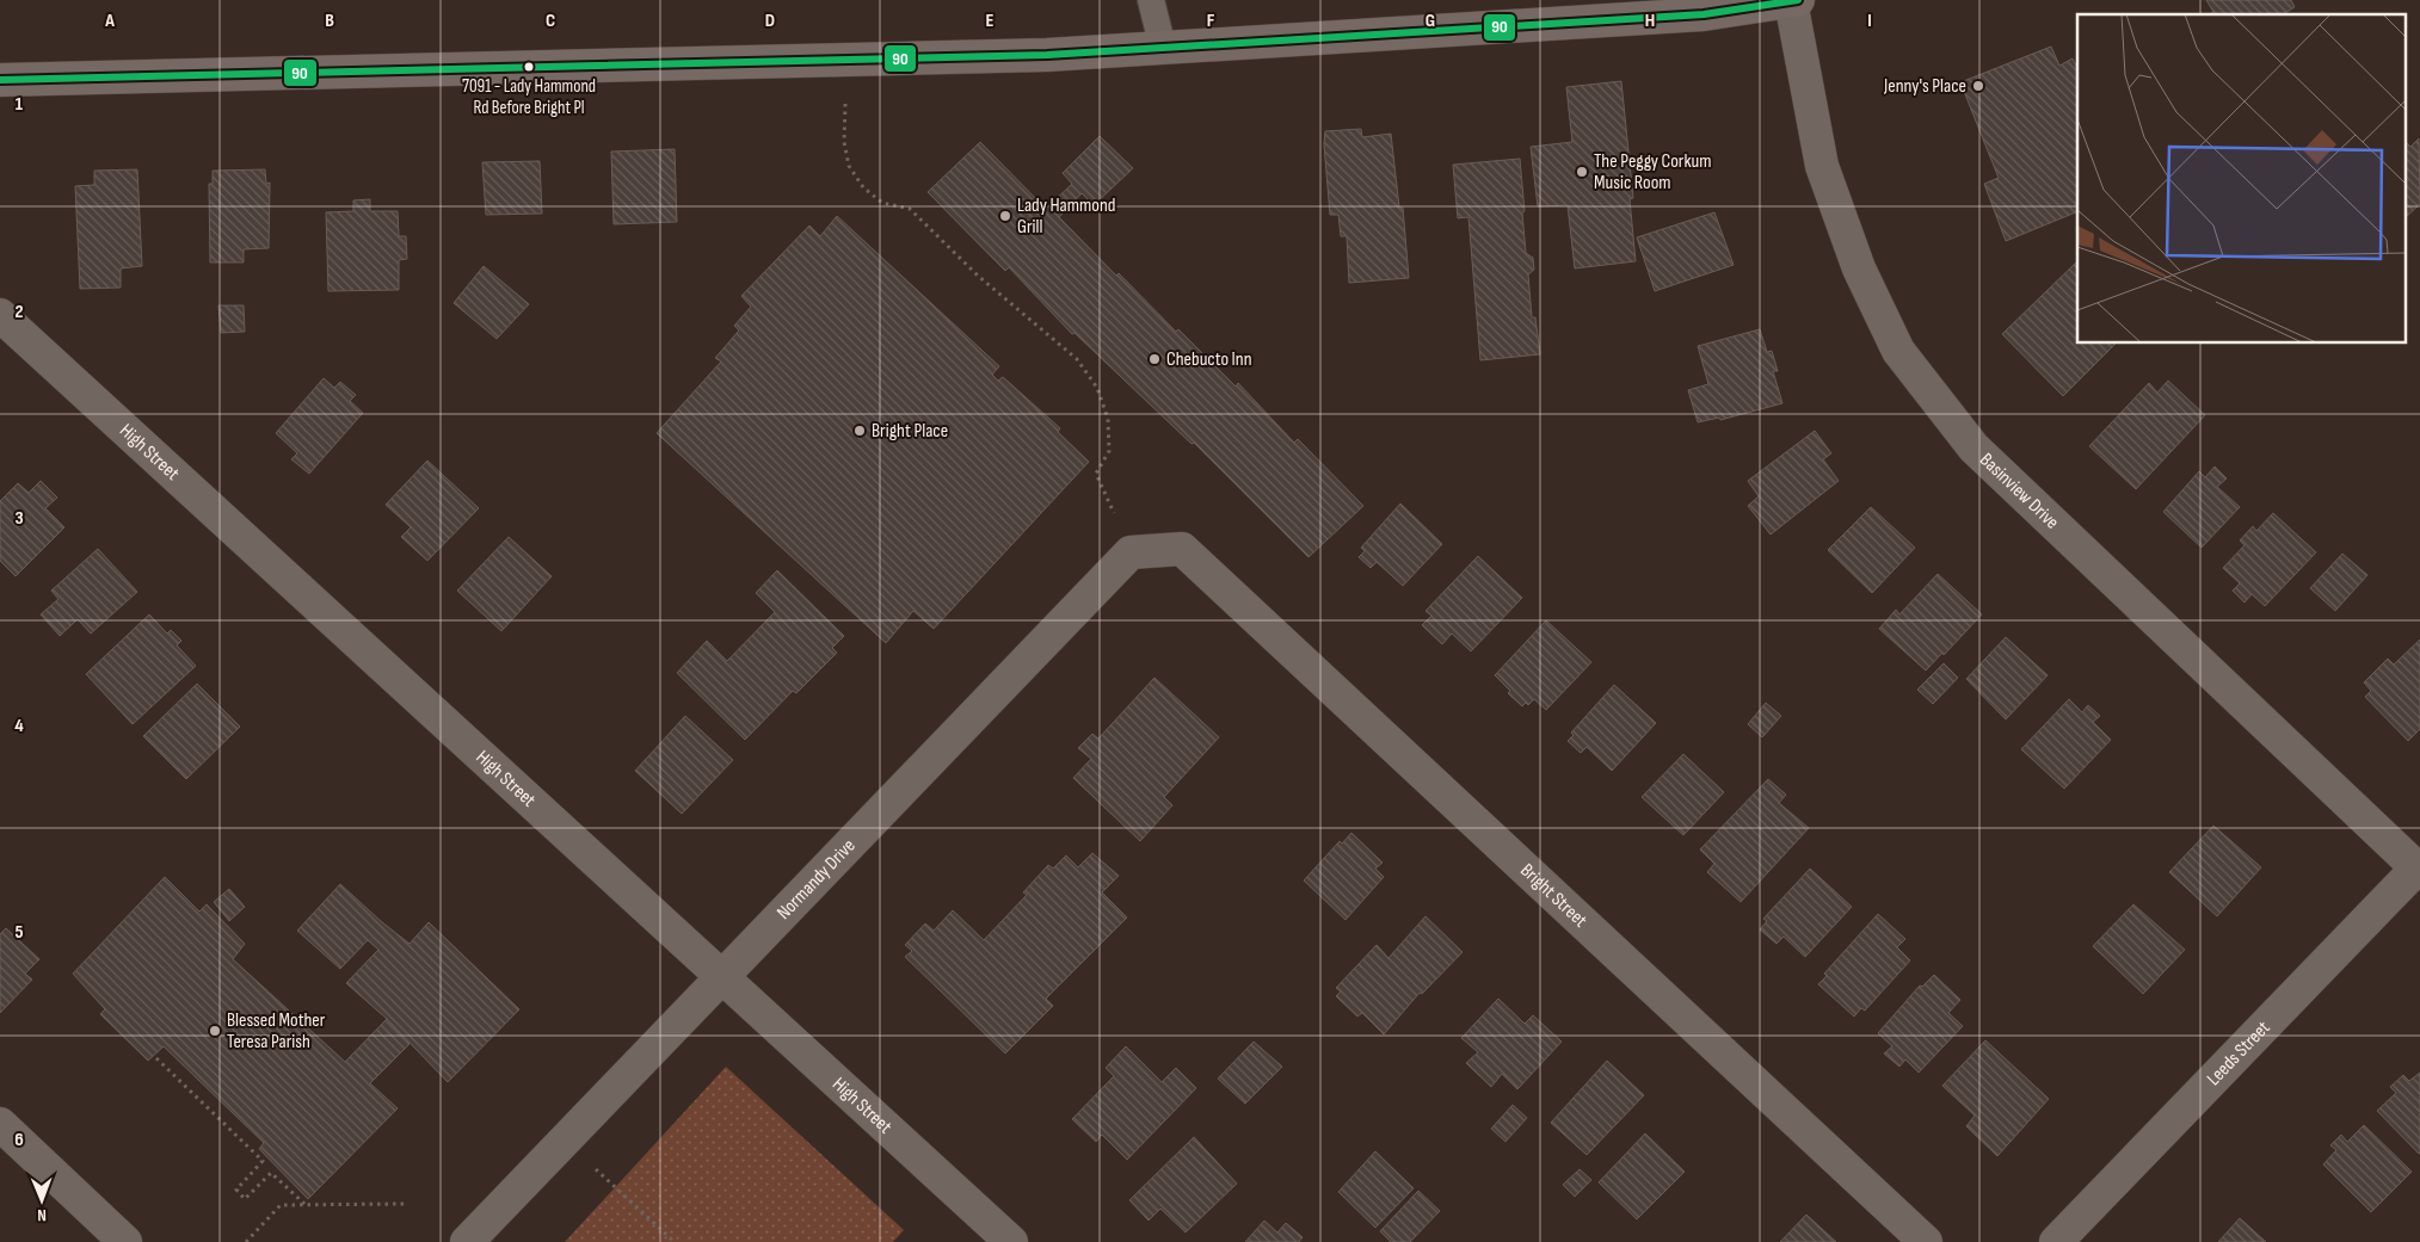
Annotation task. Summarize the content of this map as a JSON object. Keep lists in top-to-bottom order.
{
  "streets": {
    "street": [
      "High Street",
      "Basinview Drive",
      "Normandy Drive",
      "Bright Street",
      "Leeds Street"
    ]
  },
  "crossings": [
    ["High Street", "Normandy Drive"],
    ["Basinview Drive", "Leeds Street"],
    ["Normandy Drive", "Bright Street"]
  ],
  "places": [
    "7091 - Lady Hammond Rd Before Bright Pl",
    "Jenny's Place",
    "The Peggy Corkum Music Room",
    "Lady Hammond Grill",
    "Chebucto Inn",
    "Bright Place",
    "Blessed Mother Teresa Parish"
  ],
  "lines": ["transit line 90"],
  "north": "bottom",
  "grid": {
    "columns": [
      "A",
      "B",
      "C",
      "D",
      "E",
      "F",
      "G",
      "H",
      "I"
    ],
    "rows": [
      "1",
      "2",
      "3",
      "4",
      "5",
      "6"
    ]
  }
}
